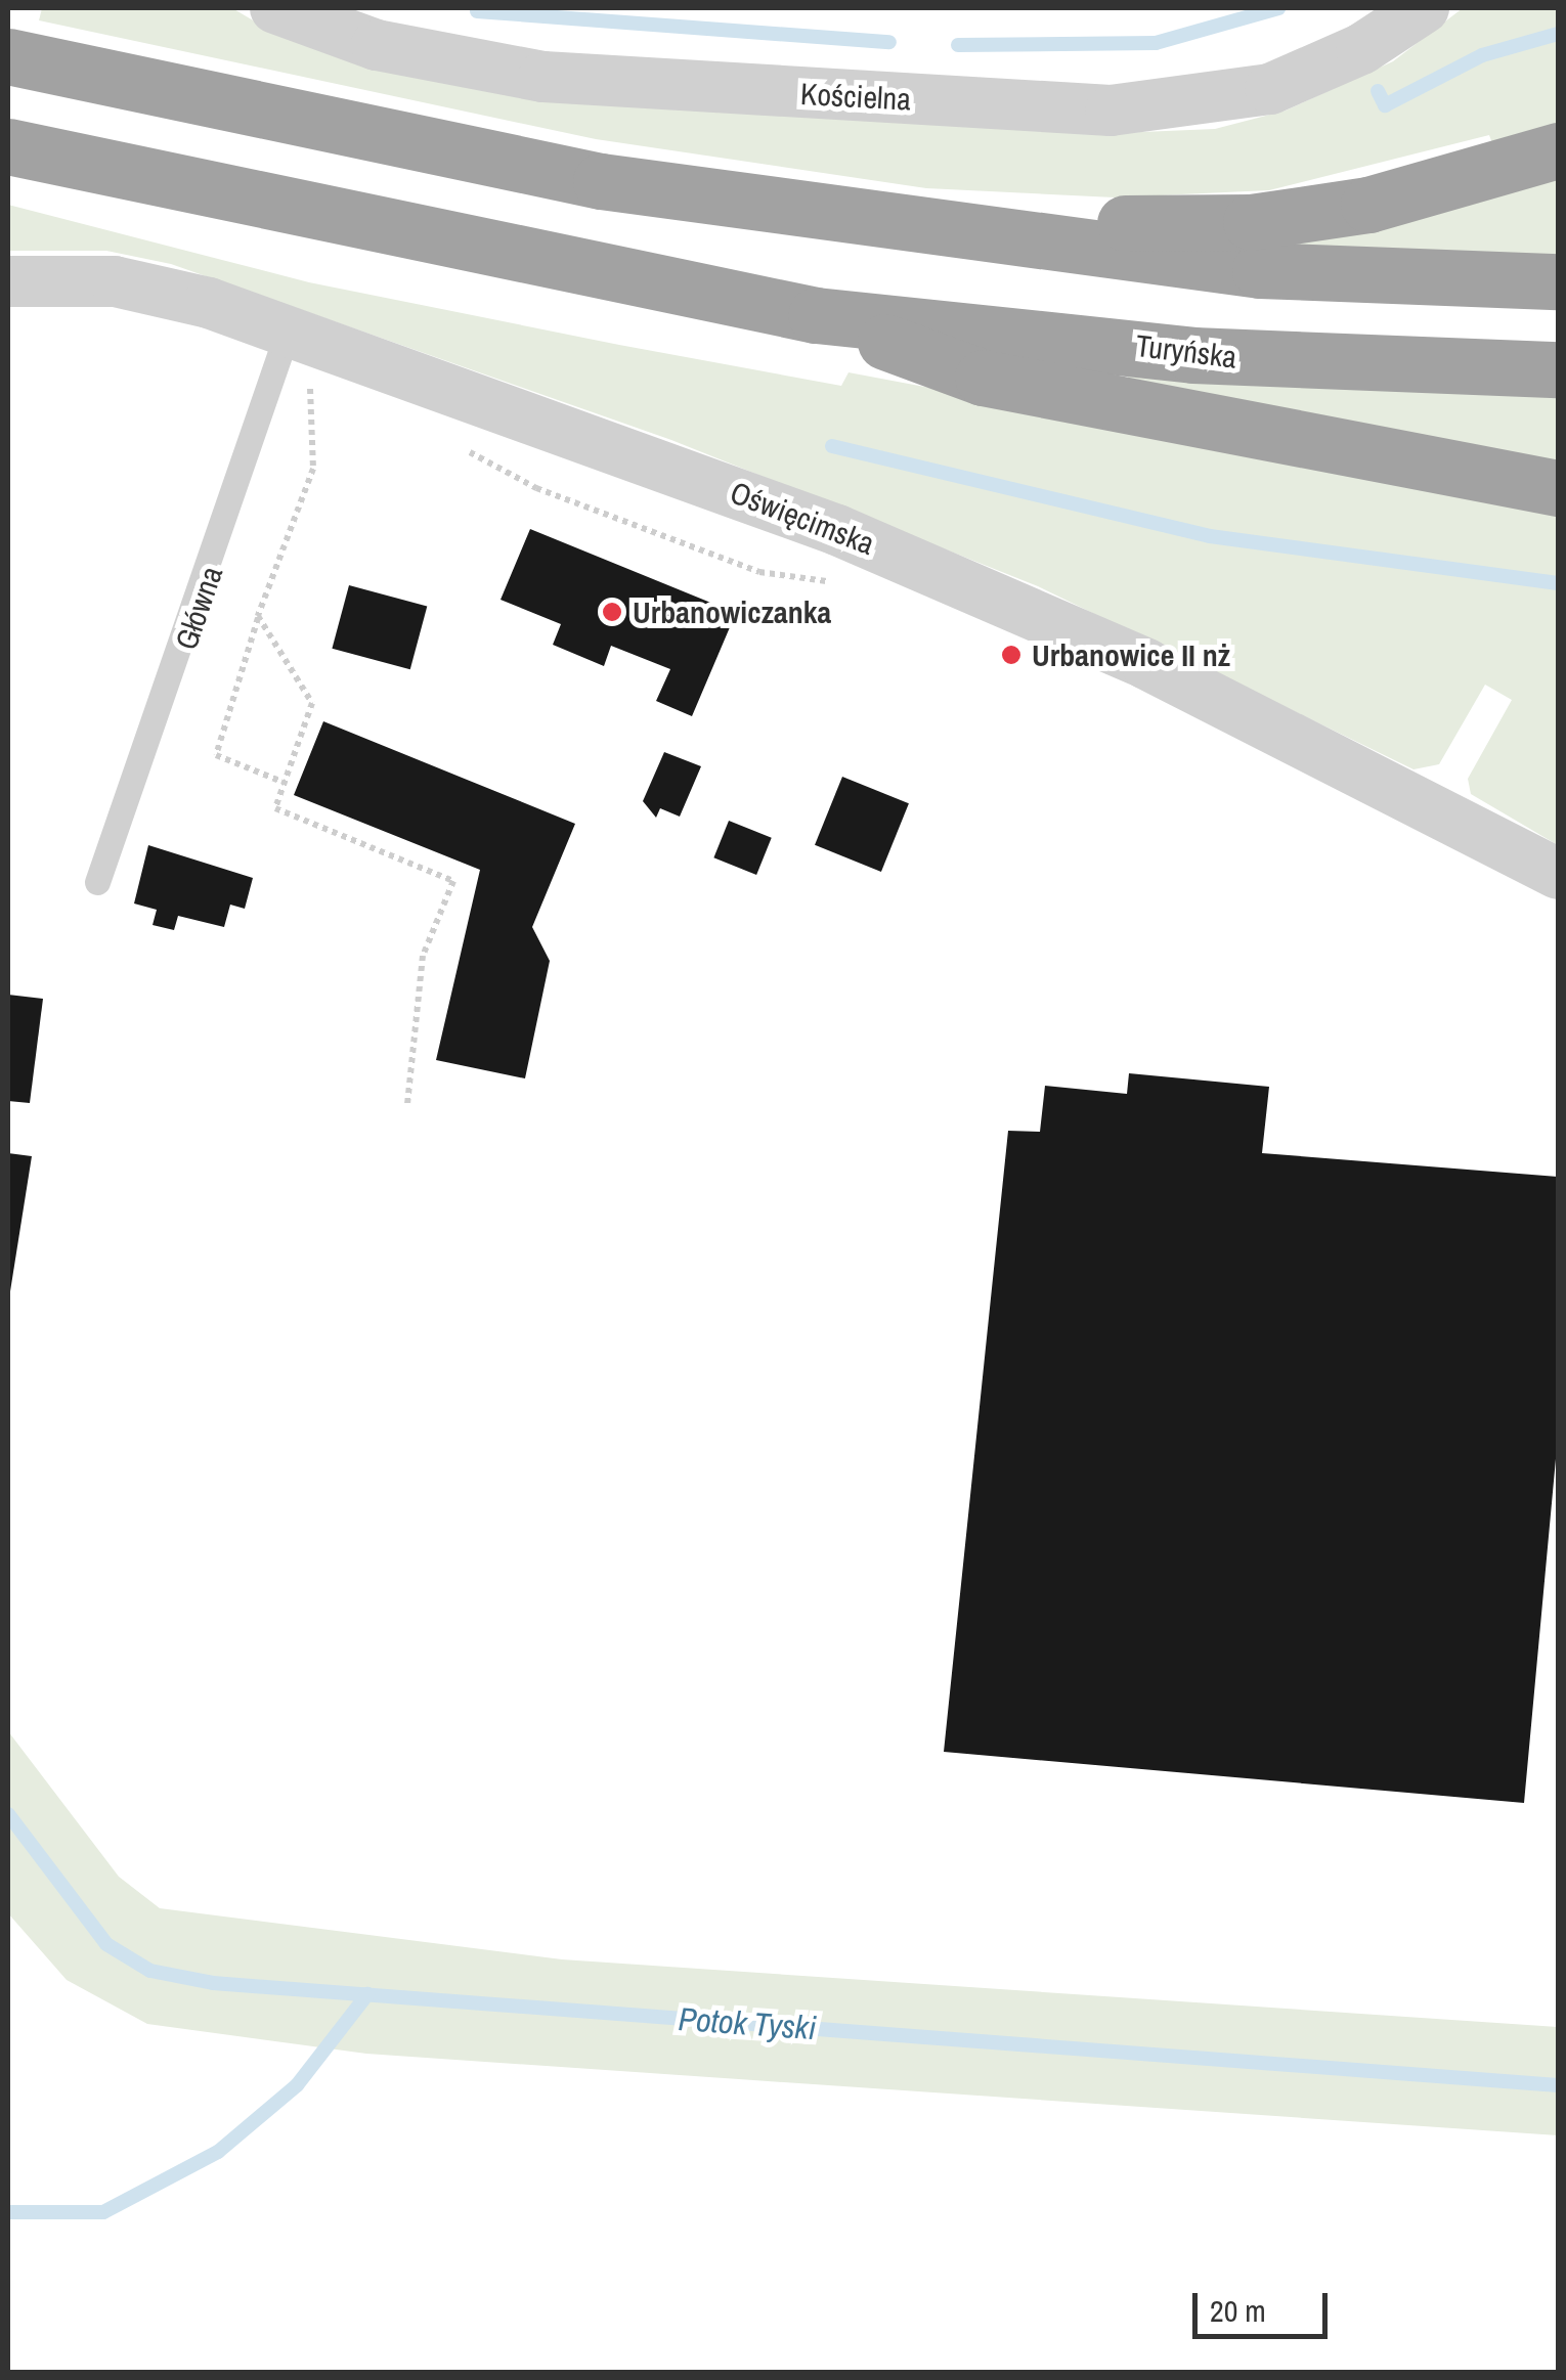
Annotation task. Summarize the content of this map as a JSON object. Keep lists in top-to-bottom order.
{
  "streets": {
    "highway": ["Turyńska"],
    "street": ["Kościelna", "Oświęcimska"],
    "lane": ["Główna"]
  },
  "crossings": [
    ["Oświęcimska", "Główna"]
  ],
  "water": ["Potok Tyski"],
  "places": ["Urbanowiczanka", "Urbanowice II nż"],
  "scale_bar": "20 m"
}
